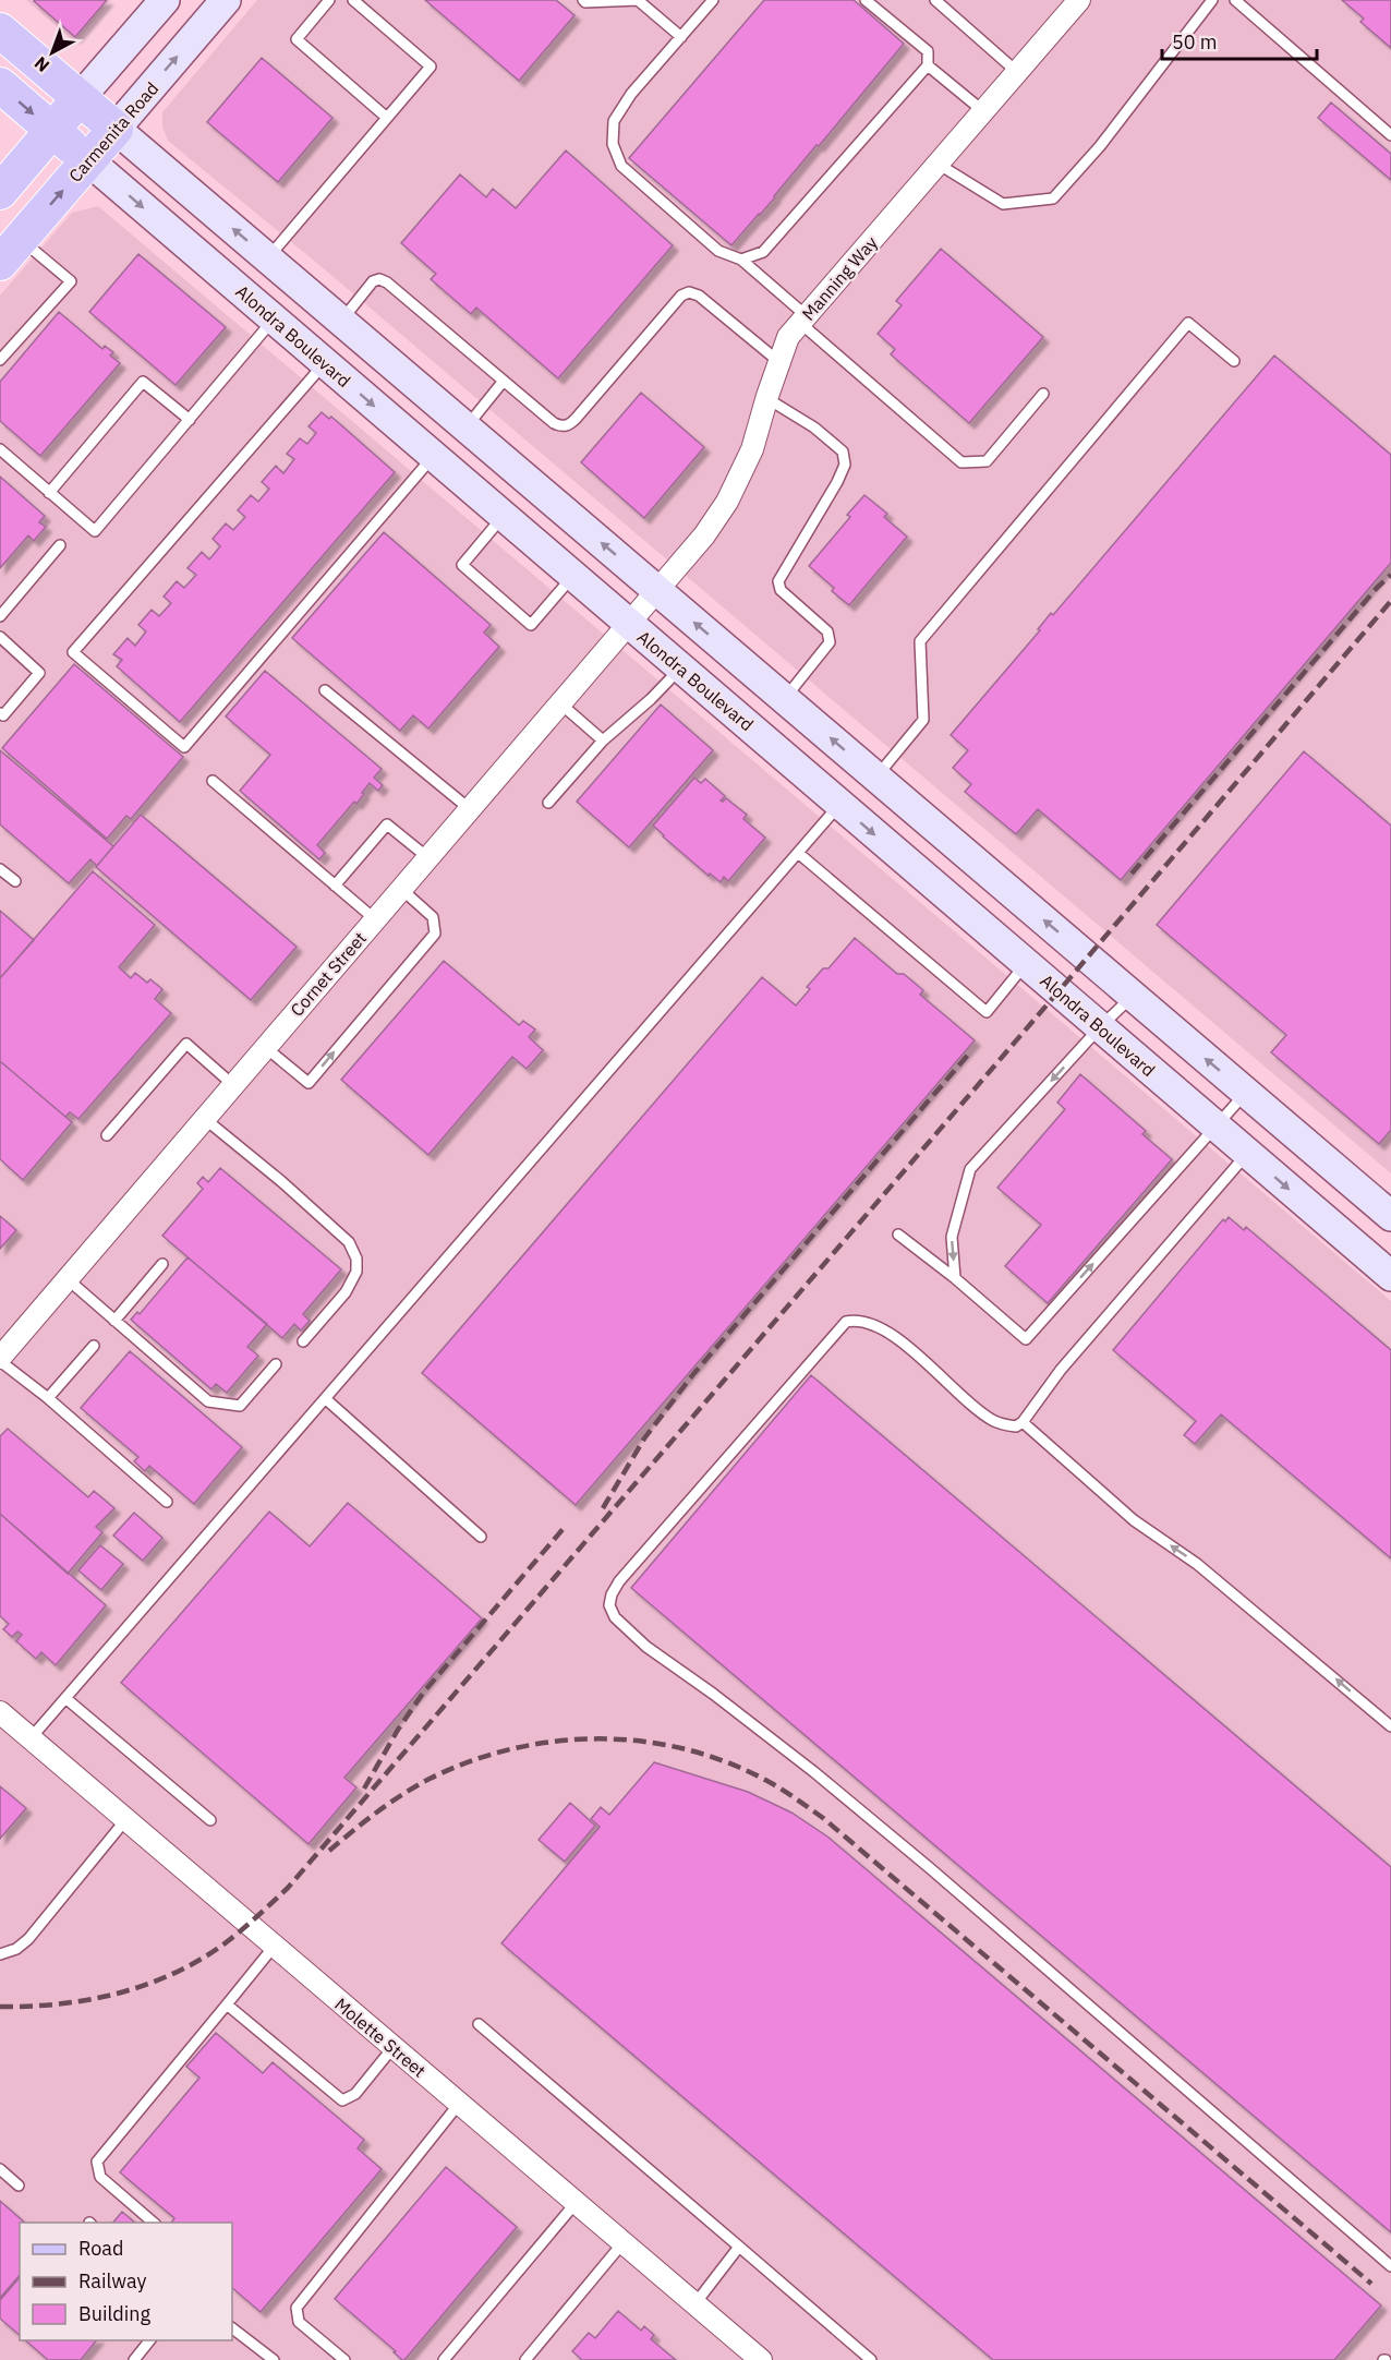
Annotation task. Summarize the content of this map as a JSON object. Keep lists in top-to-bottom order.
{
  "streets": {
    "main road": ["Carmenita Road", "Alondra Boulevard"],
    "street": ["Manning Way", "Cornet Street", "Molette Street"]
  },
  "crossings": [
    ["Carmenita Road", "Alondra Boulevard"],
    ["Manning Way", "Cornet Street"],
    ["Alondra Boulevard", "Cornet Street"]
  ],
  "legend": ["Road", "Railway", "Building"],
  "scale_bar": "50 m",
  "north": "bottom left"
}
